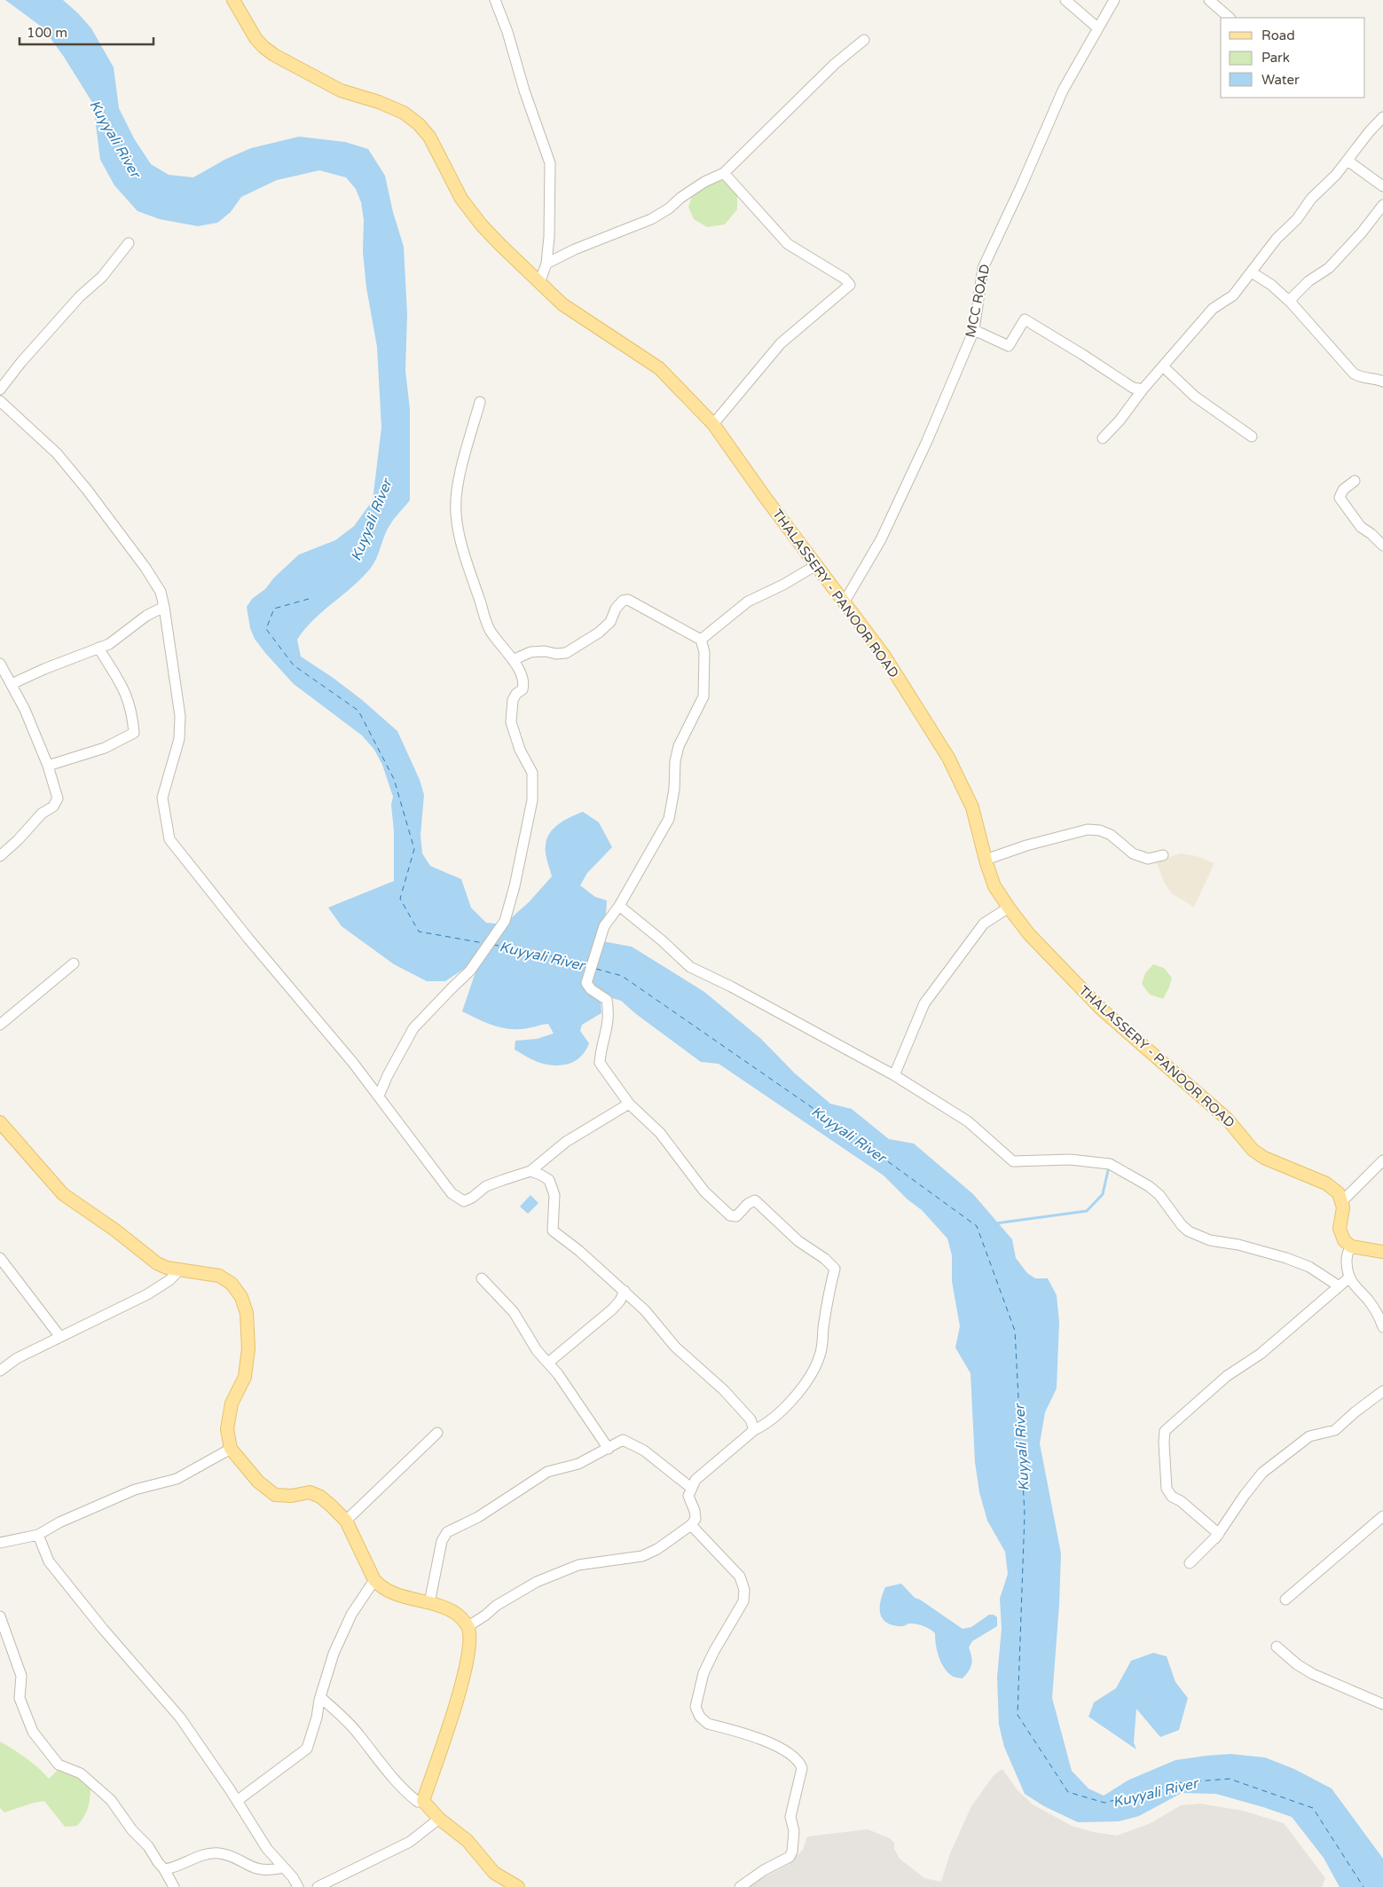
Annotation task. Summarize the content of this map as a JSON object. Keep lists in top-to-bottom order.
{
  "streets": {
    "main road": ["THALASSERY - PANOOR ROAD"],
    "street": ["MCC ROAD"]
  },
  "crossings": [
    ["MCC ROAD", "THALASSERY - PANOOR ROAD"]
  ],
  "water": ["Kuyyali River"],
  "legend": ["Road", "Park", "Water"],
  "scale_bar": "100 m"
}
